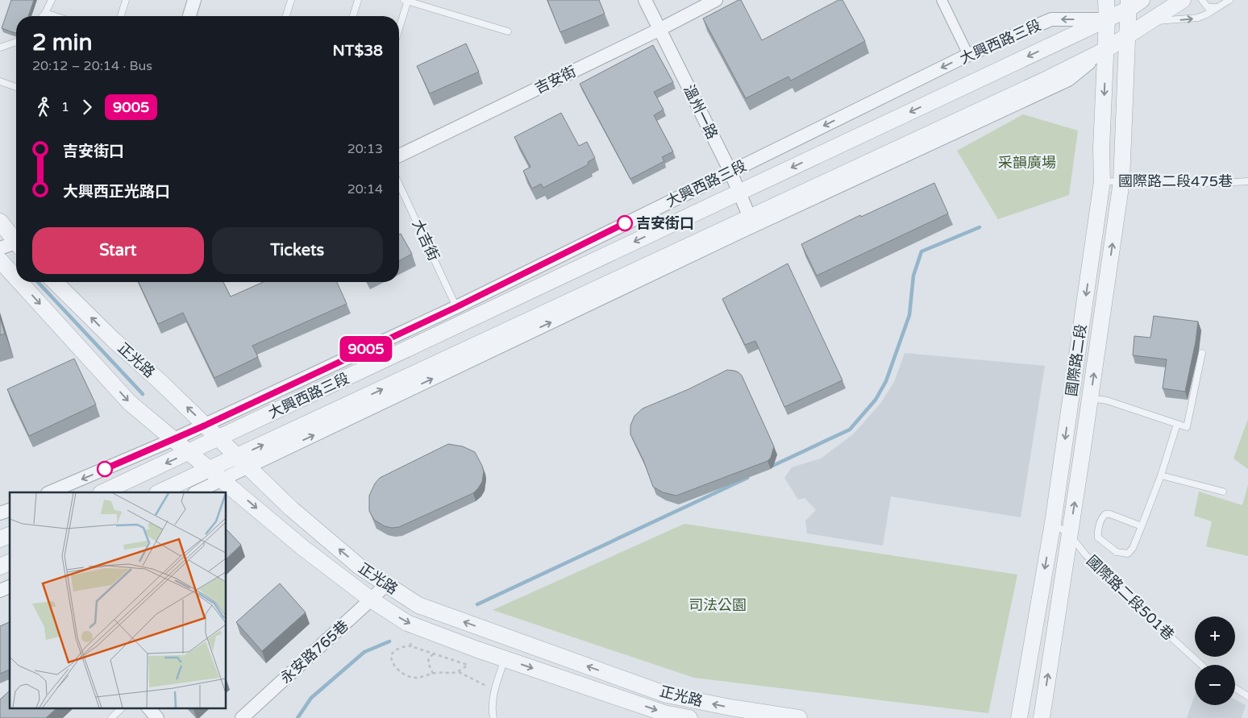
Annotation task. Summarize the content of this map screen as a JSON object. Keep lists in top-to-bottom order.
{
  "streets": {
    "street": [
      "大興西路三段",
      "吉安街",
      "溫州一路",
      "正光路",
      "國際路二段",
      "永安路765巷"
    ],
    "lane": ["國際路二段475巷", "大吉街", "國際路二段501巷"]
  },
  "crossings": [
    ["大興西路三段", "溫州一路"],
    ["大興西路三段", "大吉街"],
    ["大興西路三段", "正光路"],
    ["大興西路三段", "國際路二段"],
    ["吉安街", "溫州一路"],
    ["國際路二段475巷", "國際路二段"],
    ["正光路", "永安路765巷"],
    ["國際路二段", "國際路二段501巷"]
  ],
  "parks": ["采韻廣場", "司法公園"],
  "places": ["吉安街口"],
  "lines": ["bus line 9005"],
  "page": {
    "on_map": "9005",
    "heading": ["2 min", "20:12 – 20:14 · Bus", "NT$38"],
    "legs": ["1", "9005"],
    "list": [
      {
        "name": "吉安街口",
        "value": "20:13"
      },
      {
        "name": "大興西正光路口",
        "value": "20:14"
      }
    ],
    "buttons": ["Start", "Tickets"],
    "map_buttons": ["+", "−"]
  }
}
